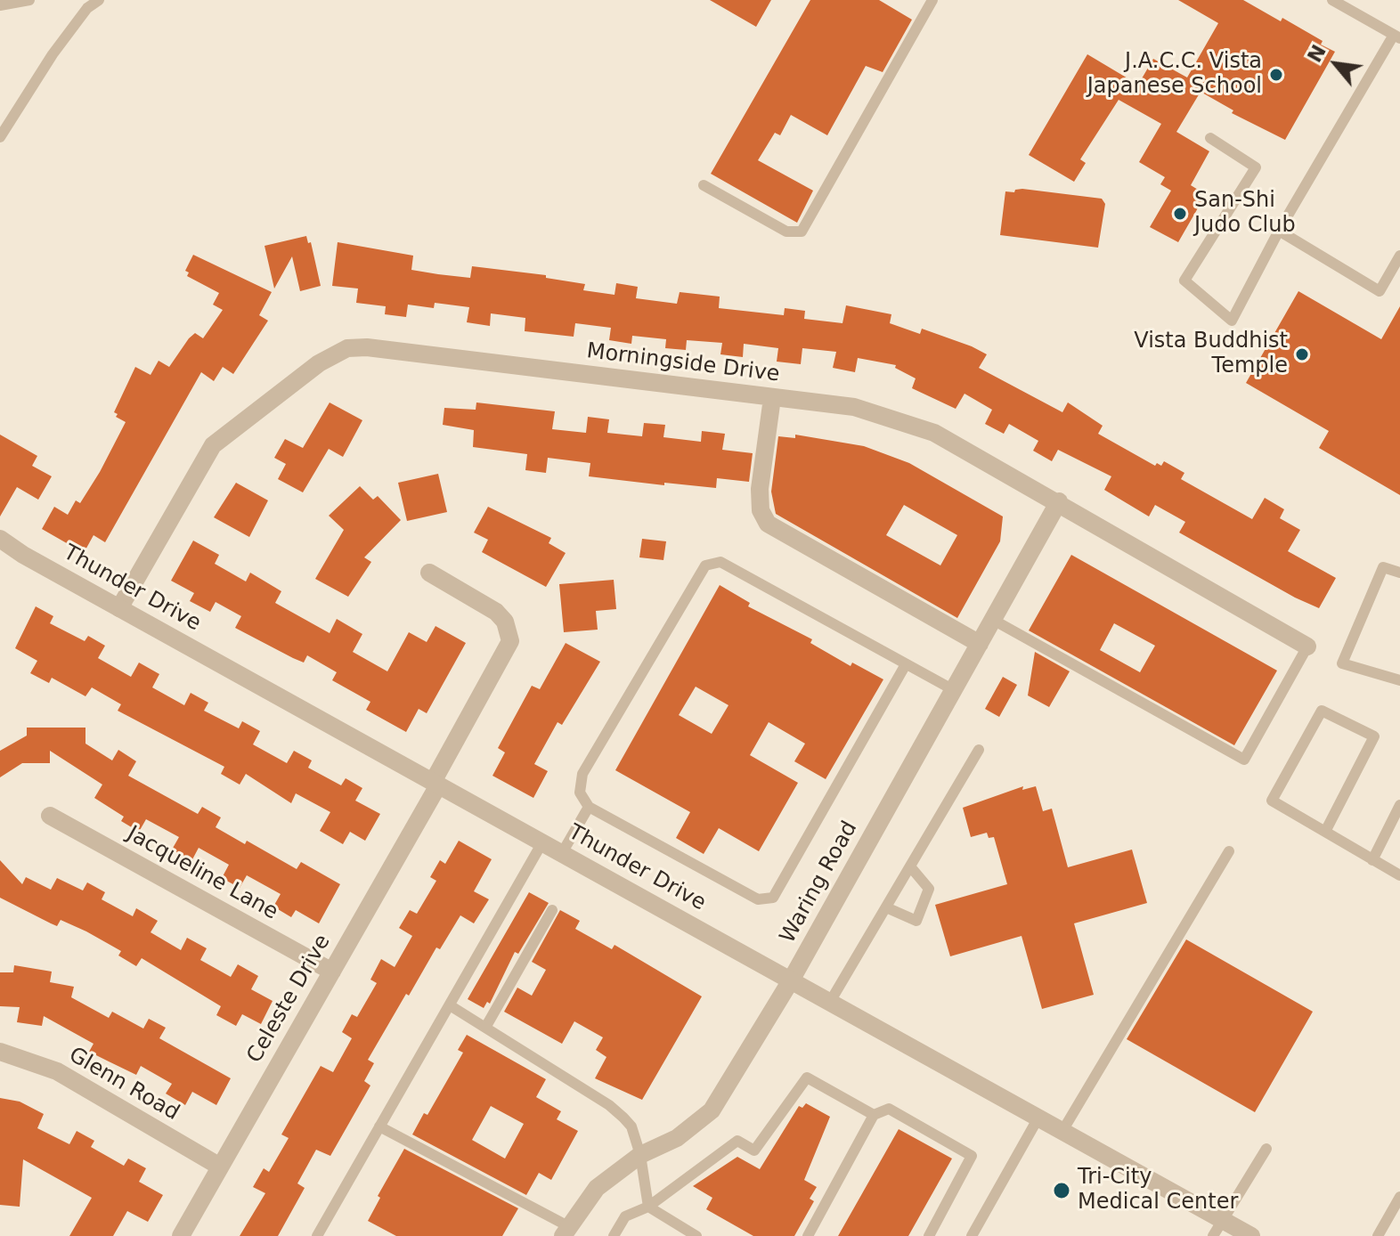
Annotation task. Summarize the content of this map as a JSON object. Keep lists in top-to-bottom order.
{
  "streets": {
    "street": [
      "Morningside Drive",
      "Thunder Drive",
      "Jacqueline Lane",
      "Waring Road",
      "Celeste Drive",
      "Glenn Road"
    ]
  },
  "crossings": [
    ["Morningside Drive", "Thunder Drive"],
    ["Morningside Drive", "Waring Road"],
    ["Thunder Drive", "Waring Road"],
    ["Thunder Drive", "Celeste Drive"],
    ["Jacqueline Lane", "Celeste Drive"],
    ["Celeste Drive", "Glenn Road"]
  ],
  "places": [
    "J.A.C.C. Vista Japanese School",
    "San-Shi Judo Club",
    "Vista Buddhist Temple",
    "Tri-City Medical Center"
  ],
  "north": "top left"
}
